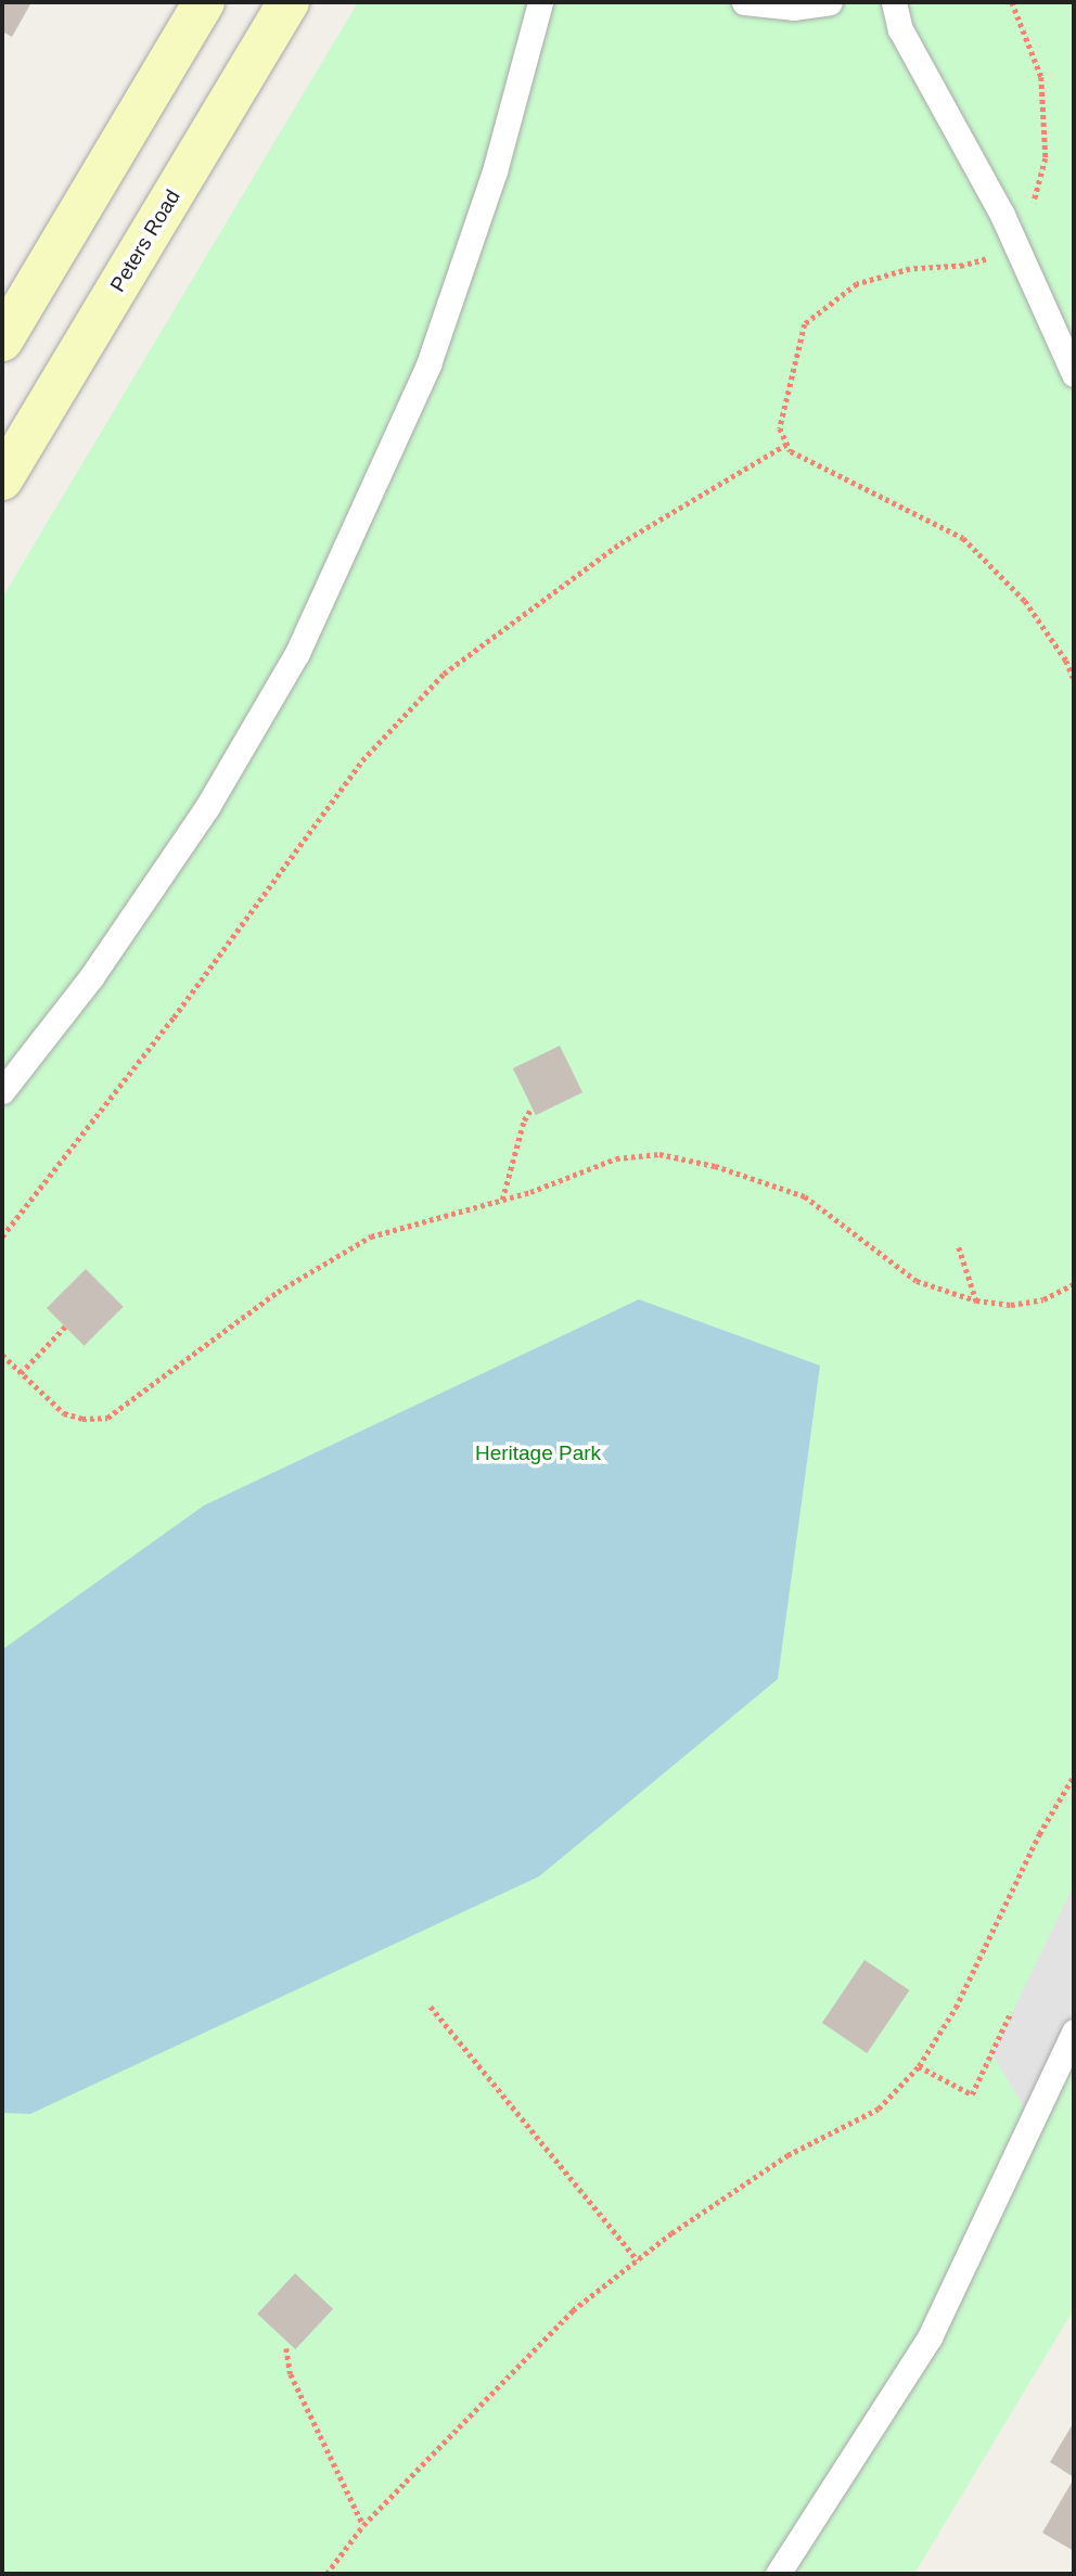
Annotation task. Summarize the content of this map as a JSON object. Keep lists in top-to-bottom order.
{
  "streets": {
    "main road": ["Peters Road"]
  },
  "parks": ["Heritage Park"]
}
